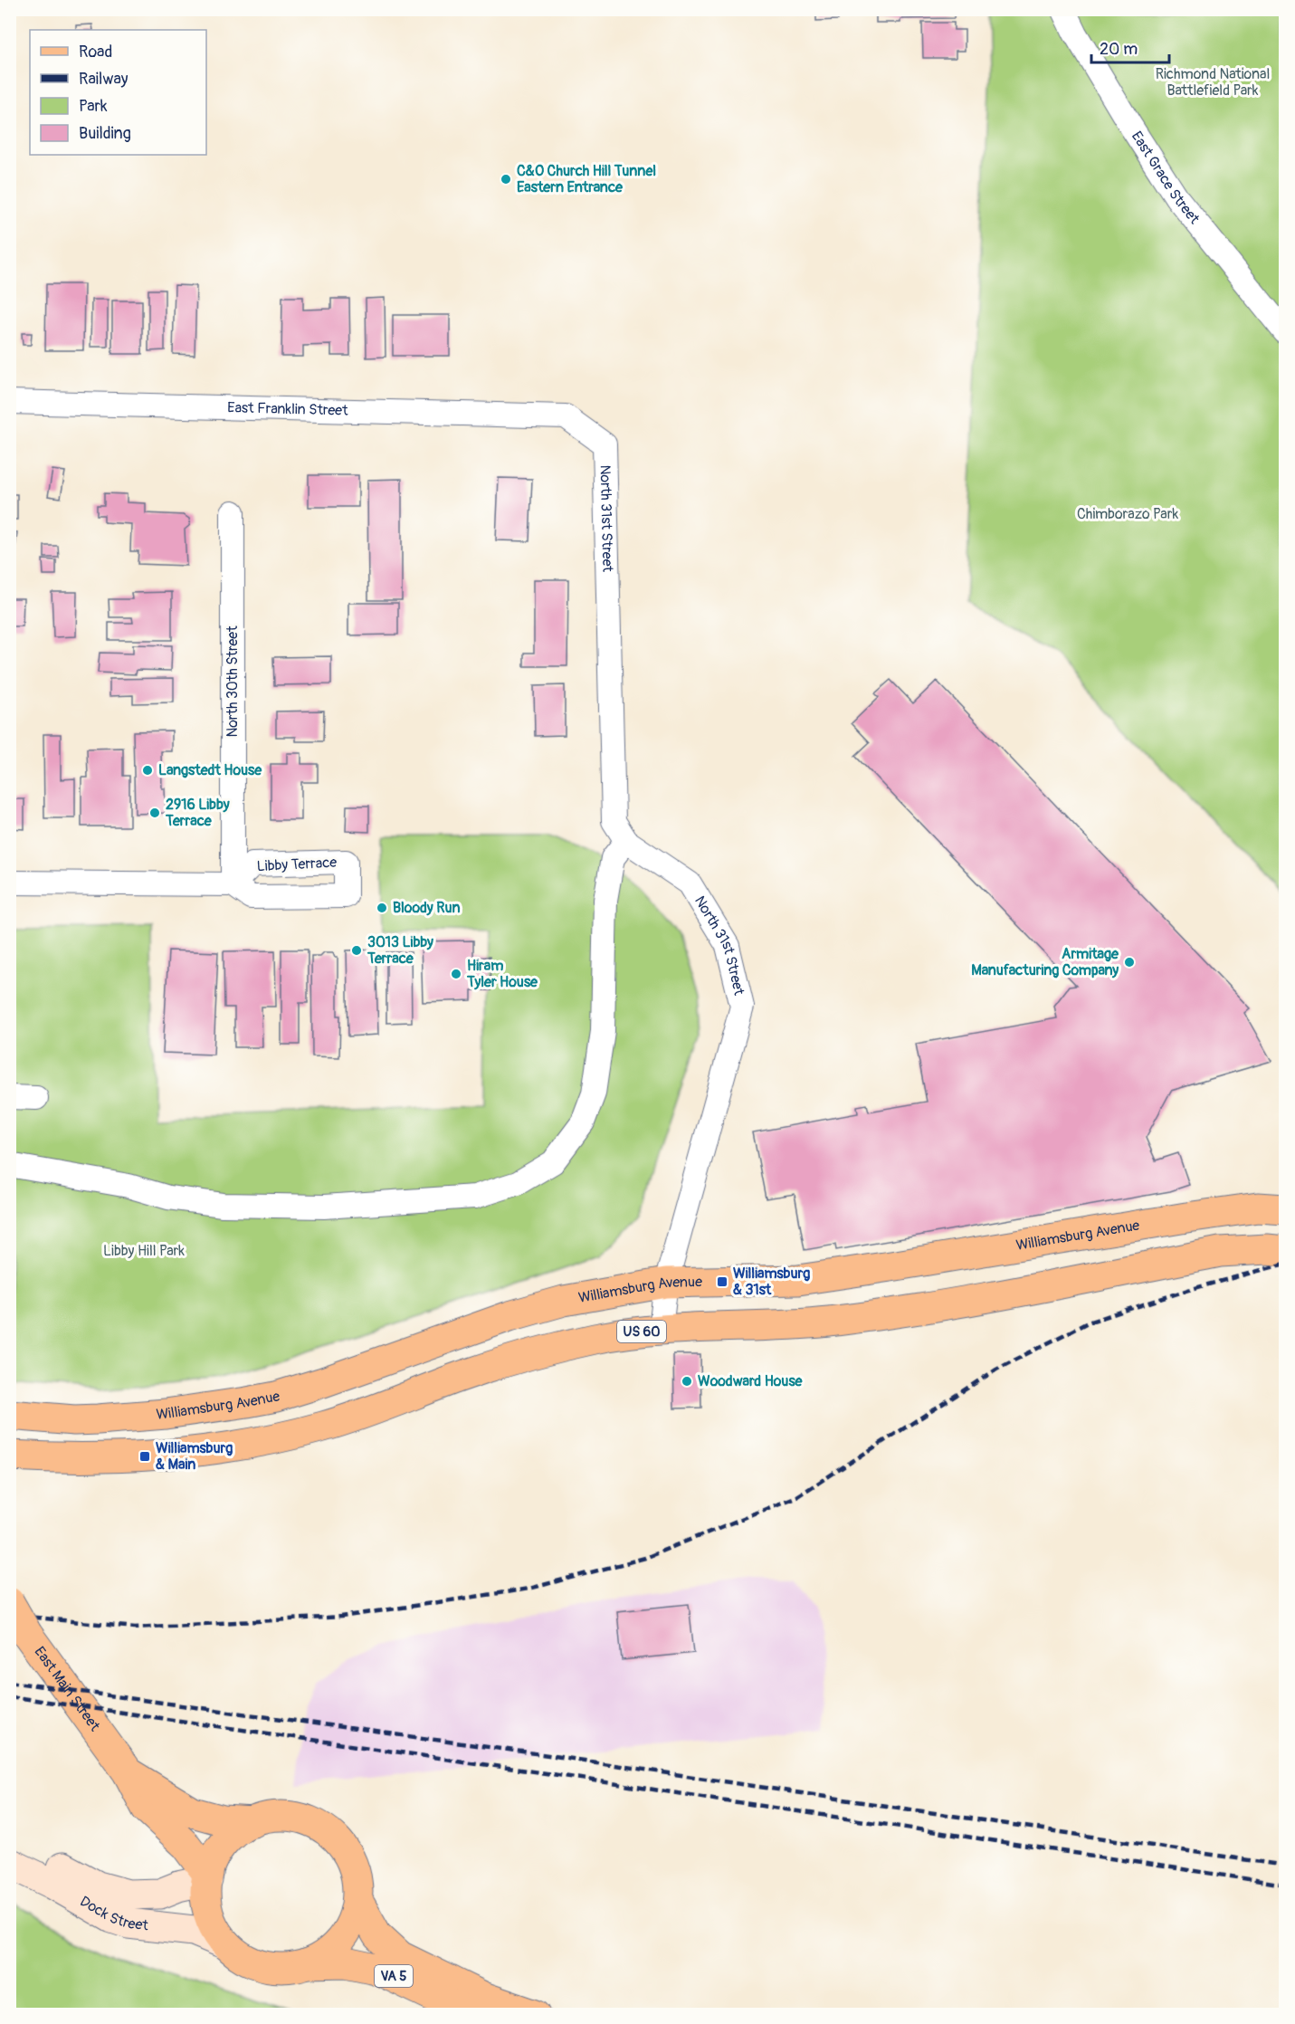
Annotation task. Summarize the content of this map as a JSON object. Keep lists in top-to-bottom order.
{
  "streets": {
    "main road": [
      "Williamsburg Avenue",
      "US 60",
      "East Main Street",
      "Dock Street",
      "VA 5"
    ],
    "street": [
      "East Grace Street",
      "East Franklin Street",
      "North 31st Street",
      "North 30th Street"
    ]
  },
  "crossings": [
    ["East Franklin Street", "North 31st Street"],
    ["North 31st Street", "Williamsburg Avenue"],
    ["North 31st Street", "US 60"],
    ["East Main Street", "Dock Street"],
    ["East Main Street", "VA 5"],
    ["Dock Street", "VA 5"]
  ],
  "parks": ["Richmond National Battlefield Park", "Chimborazo Park", "Libby Hill Park"],
  "places": {
    "other": [
      "C&O Church Hill Tunnel Eastern Entrance",
      "Langstedt House",
      "2916 Libby Terrace",
      "Bloody Run",
      "3013 Libby Terrace",
      "Armitage Manufacturing Company",
      "Hiram Tyler House",
      "Woodward House"
    ],
    "transit": ["Williamsburg & 31st", "Williamsburg & Main"]
  },
  "legend": [
    "Road",
    "Railway",
    "Park",
    "Building"
  ],
  "scale_bar": "20 m"
}
